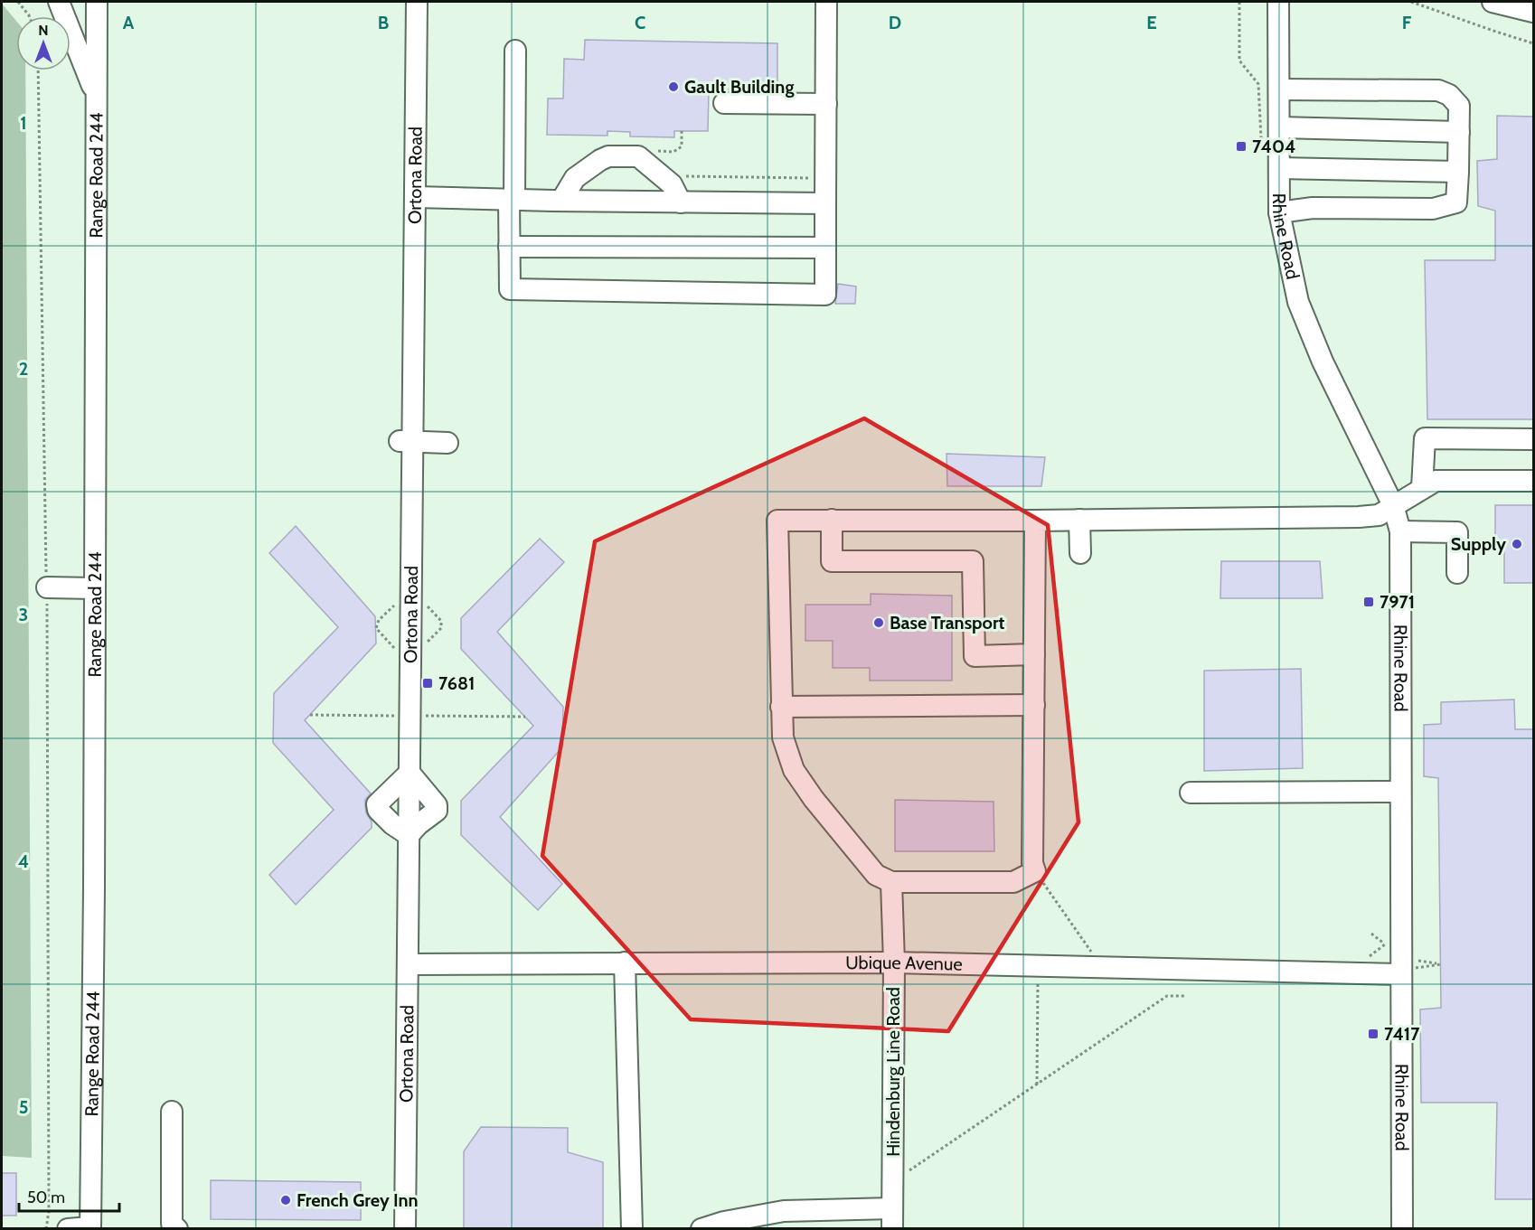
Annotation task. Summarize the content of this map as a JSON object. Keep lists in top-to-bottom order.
{
  "streets": {
    "street": [
      "Range Road 244",
      "Ortona Road",
      "Rhine Road",
      "Ubique Avenue",
      "Hindenburg Line Road"
    ]
  },
  "crossings": [
    ["Ortona Road", "Ubique Avenue"],
    ["Rhine Road", "Ubique Avenue"],
    ["Ubique Avenue", "Hindenburg Line Road"]
  ],
  "places": {
    "other": [
      "Gault Building",
      "Supply",
      "Base Transport",
      "French Grey Inn"
    ],
    "transit": [
      "7404",
      "7971",
      "7681",
      "7417"
    ]
  },
  "scale_bar": "50 m",
  "north": "top",
  "grid": {
    "columns": [
      "A",
      "B",
      "C",
      "D",
      "E",
      "F"
    ],
    "rows": [
      "1",
      "2",
      "3",
      "4",
      "5"
    ]
  }
}
